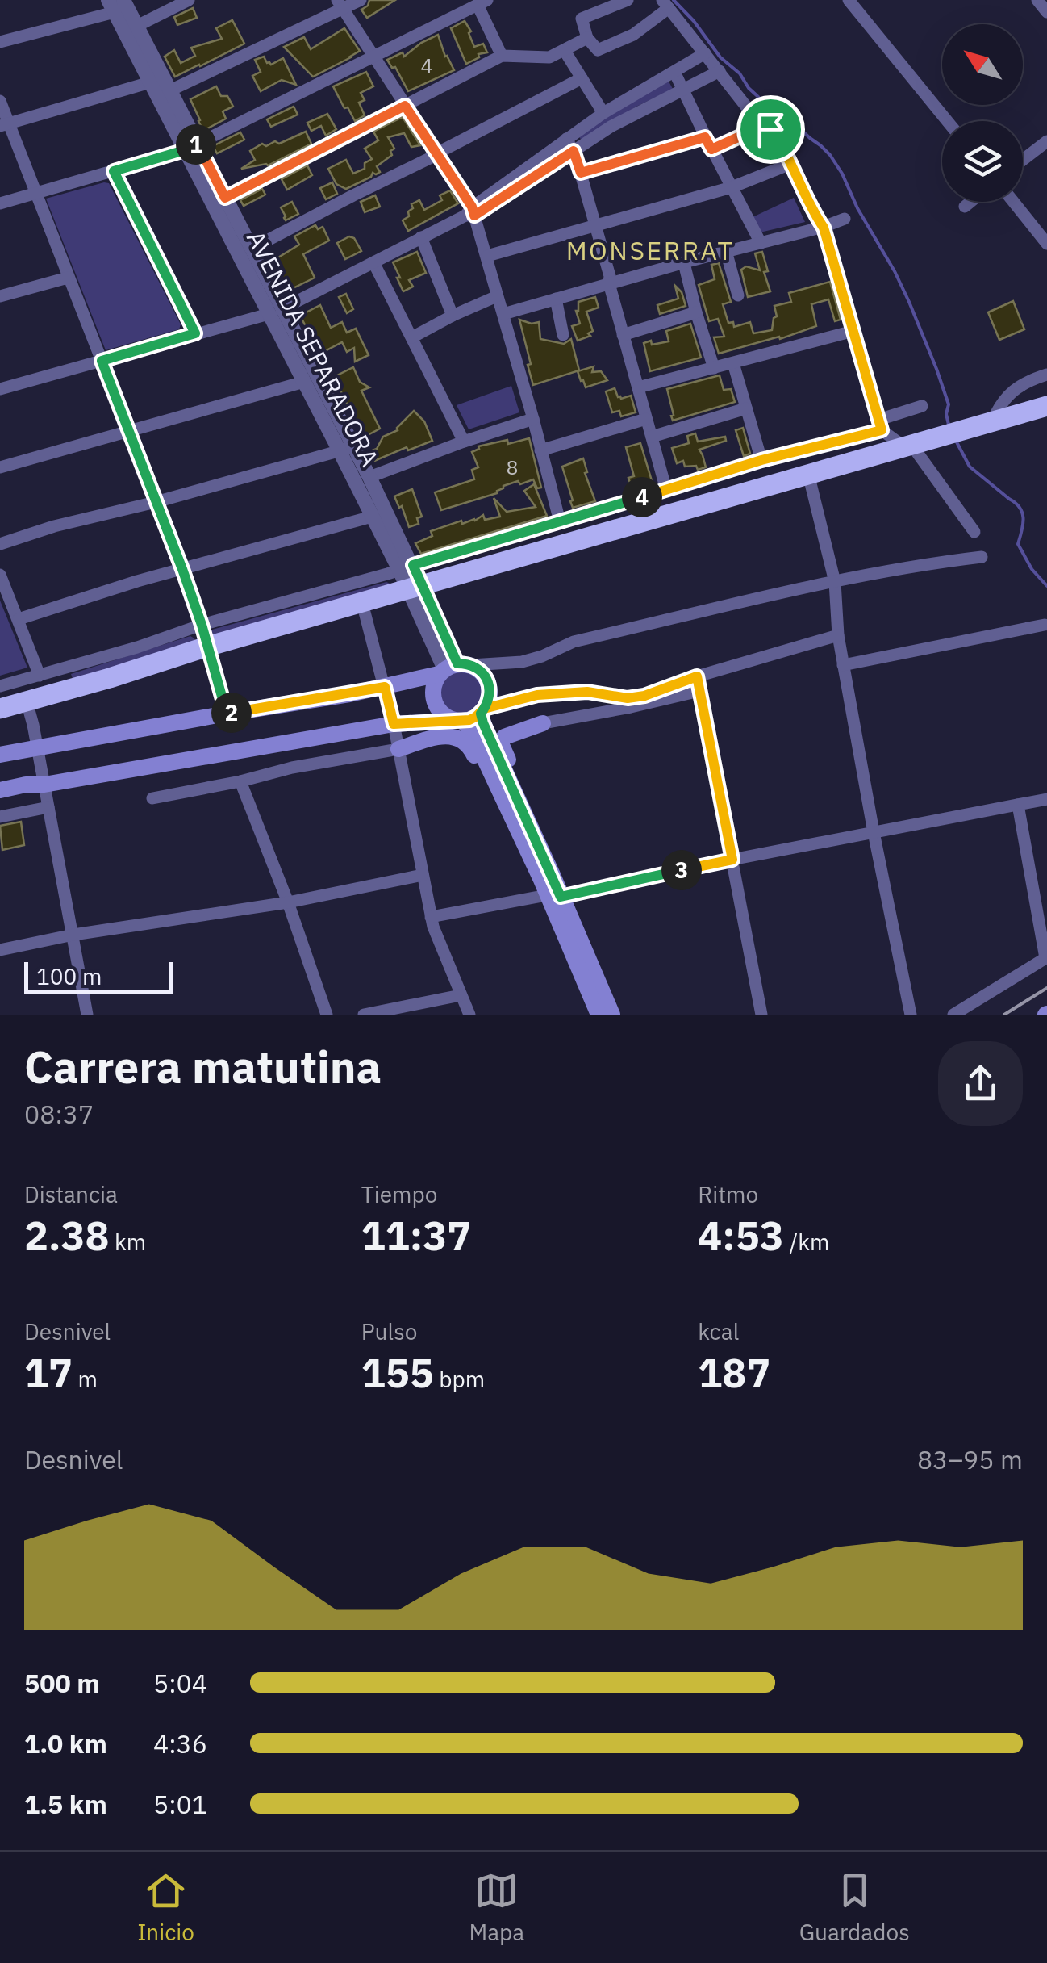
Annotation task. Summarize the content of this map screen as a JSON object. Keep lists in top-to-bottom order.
{
  "streets": {
    "street": ["AVENIDA SEPARADORA"]
  },
  "districts": ["MONSERRAT"],
  "house_numbers": ["4", "8"],
  "scale_bar": "100 m",
  "north": "top left",
  "page": {
    "pins": [
      "1",
      "4",
      "2",
      "3"
    ],
    "scale": "100 m",
    "heading": ["Carrera matutina", "08:37"],
    "stats": [
      ["Distancia", "2.38 km"],
      ["Tiempo", "11:37"],
      ["Ritmo", "4:53 /km"],
      ["Desnivel", "17 m"],
      ["Pulso", "155 bpm"],
      ["kcal", "187"]
    ],
    "chart": ["Desnivel", "83–95 m"],
    "list": [
      {
        "name": "500 m",
        "note": "5:04"
      },
      {
        "name": "1.0 km",
        "note": "4:36"
      },
      {
        "name": "1.5 km",
        "note": "5:01"
      }
    ],
    "tabs": ["Inicio", "Mapa", "Guardados"]
  }
}
